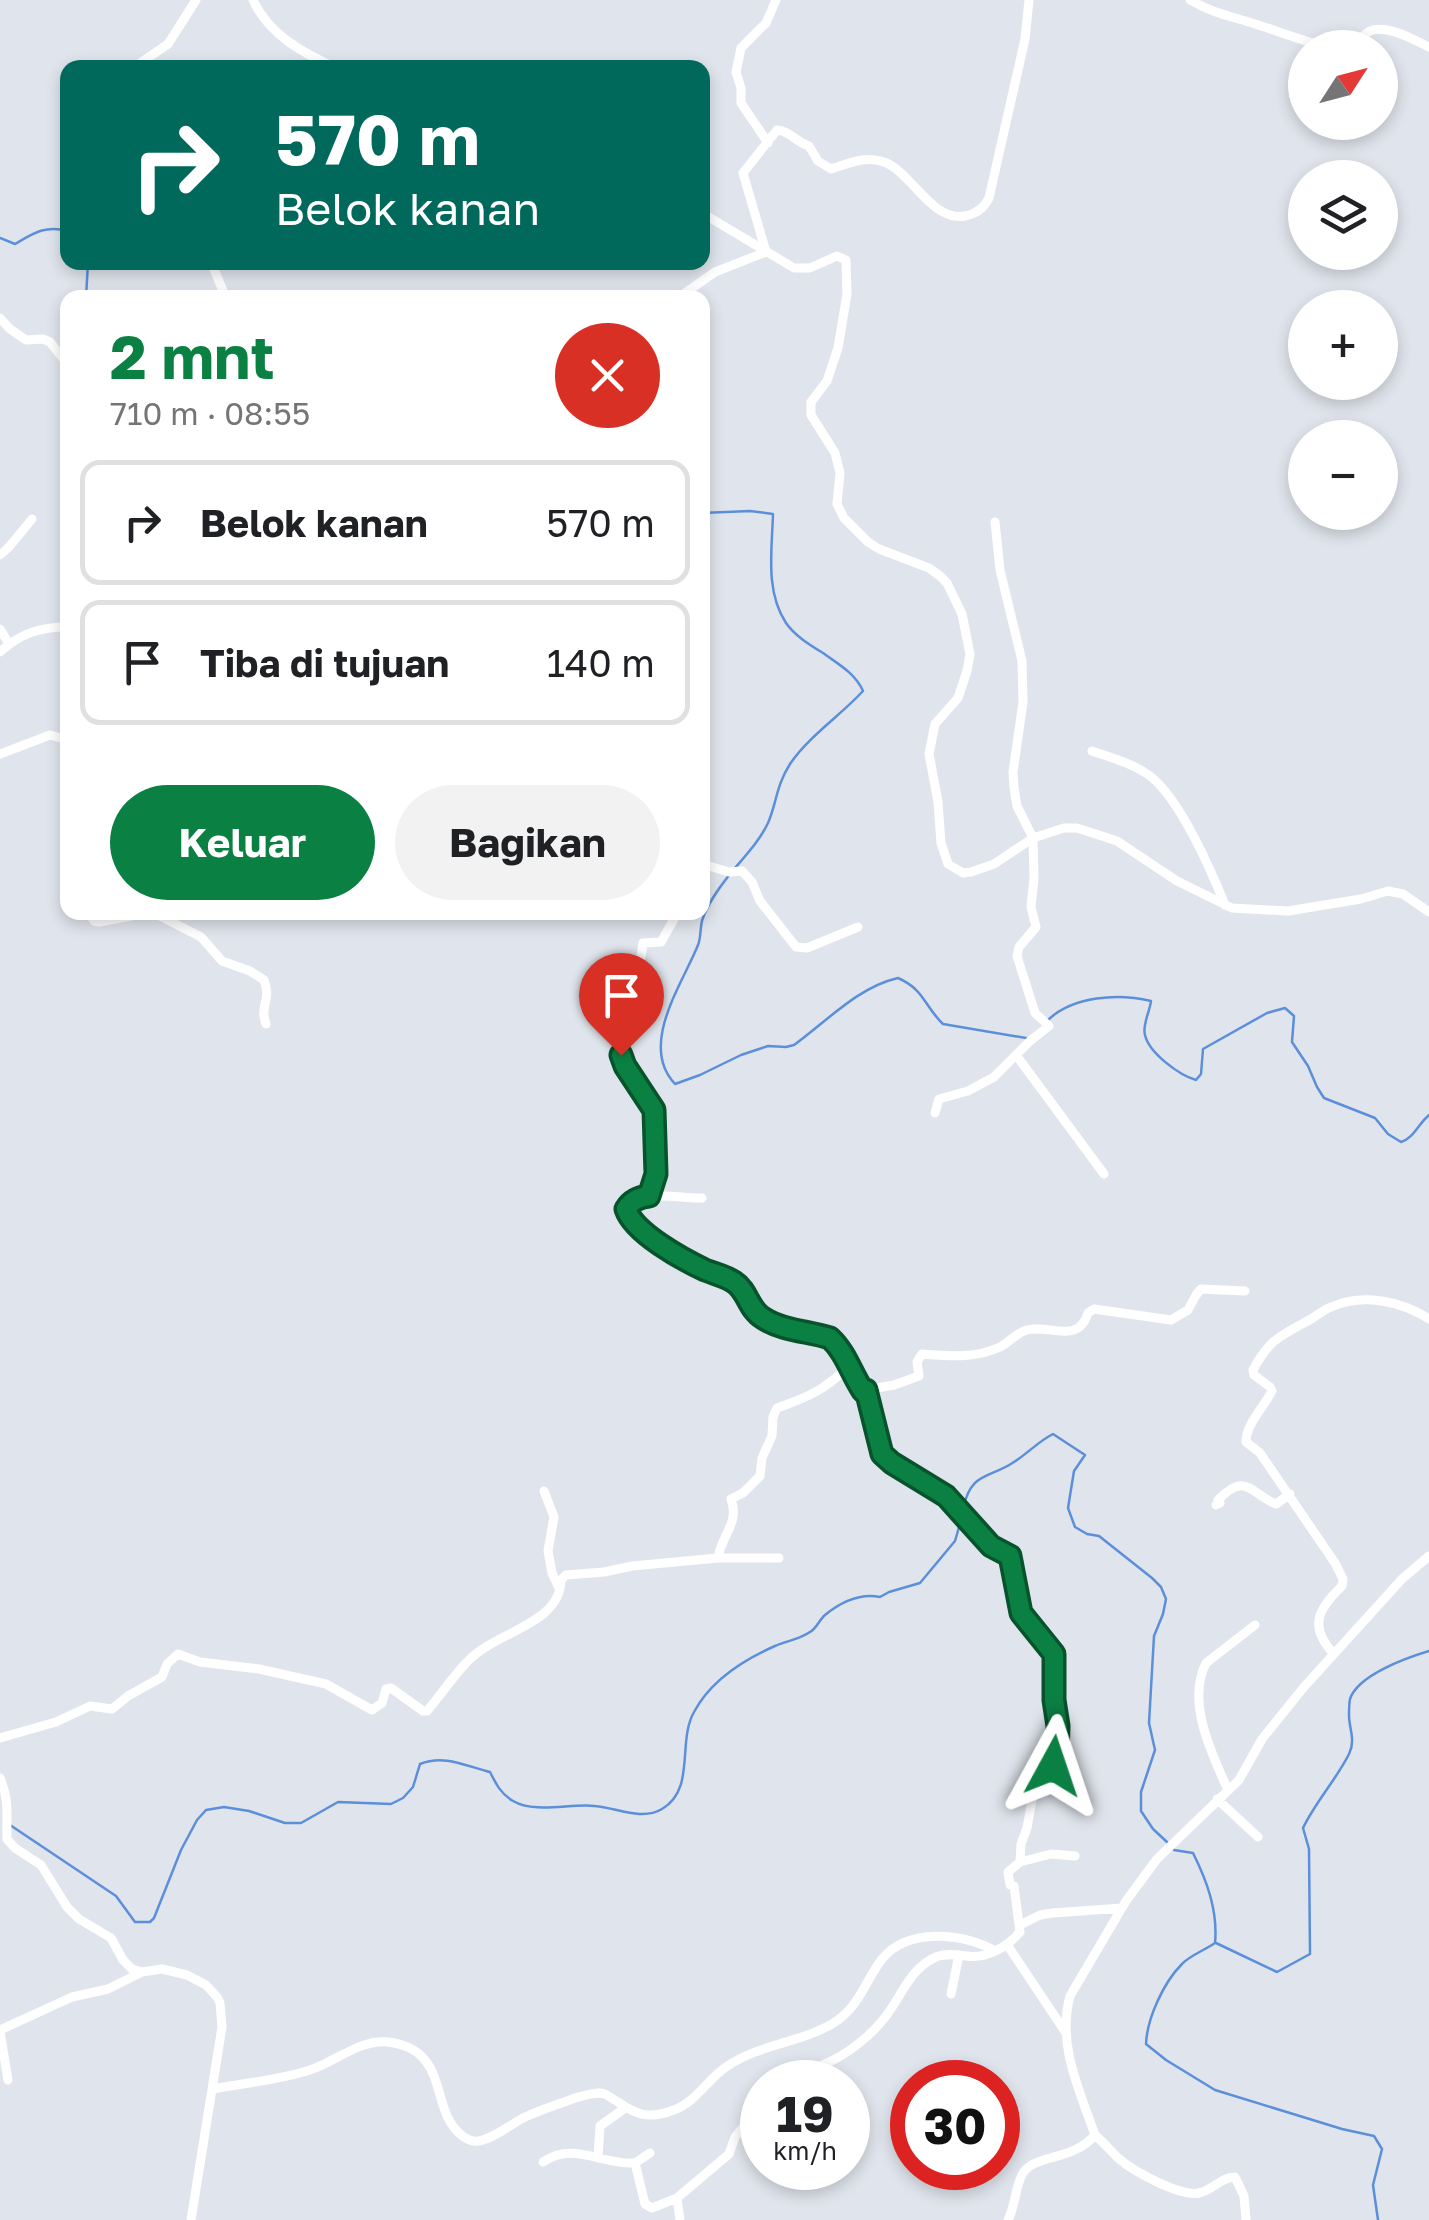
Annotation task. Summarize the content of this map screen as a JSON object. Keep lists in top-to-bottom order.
{
  "north": "top right",
  "page": {
    "map_buttons": ["+", "−"],
    "turn": ["570 m", "Belok kanan"],
    "heading": ["2 mnt", "710 m · 08:55"],
    "list": [
      {
        "name": "Belok kanan",
        "value": "570 m"
      },
      {
        "name": "Tiba di tujuan",
        "value": "140 m"
      }
    ],
    "buttons": ["Keluar", "Bagikan"],
    "speed": "19 km/h",
    "limit": "30"
  }
}
